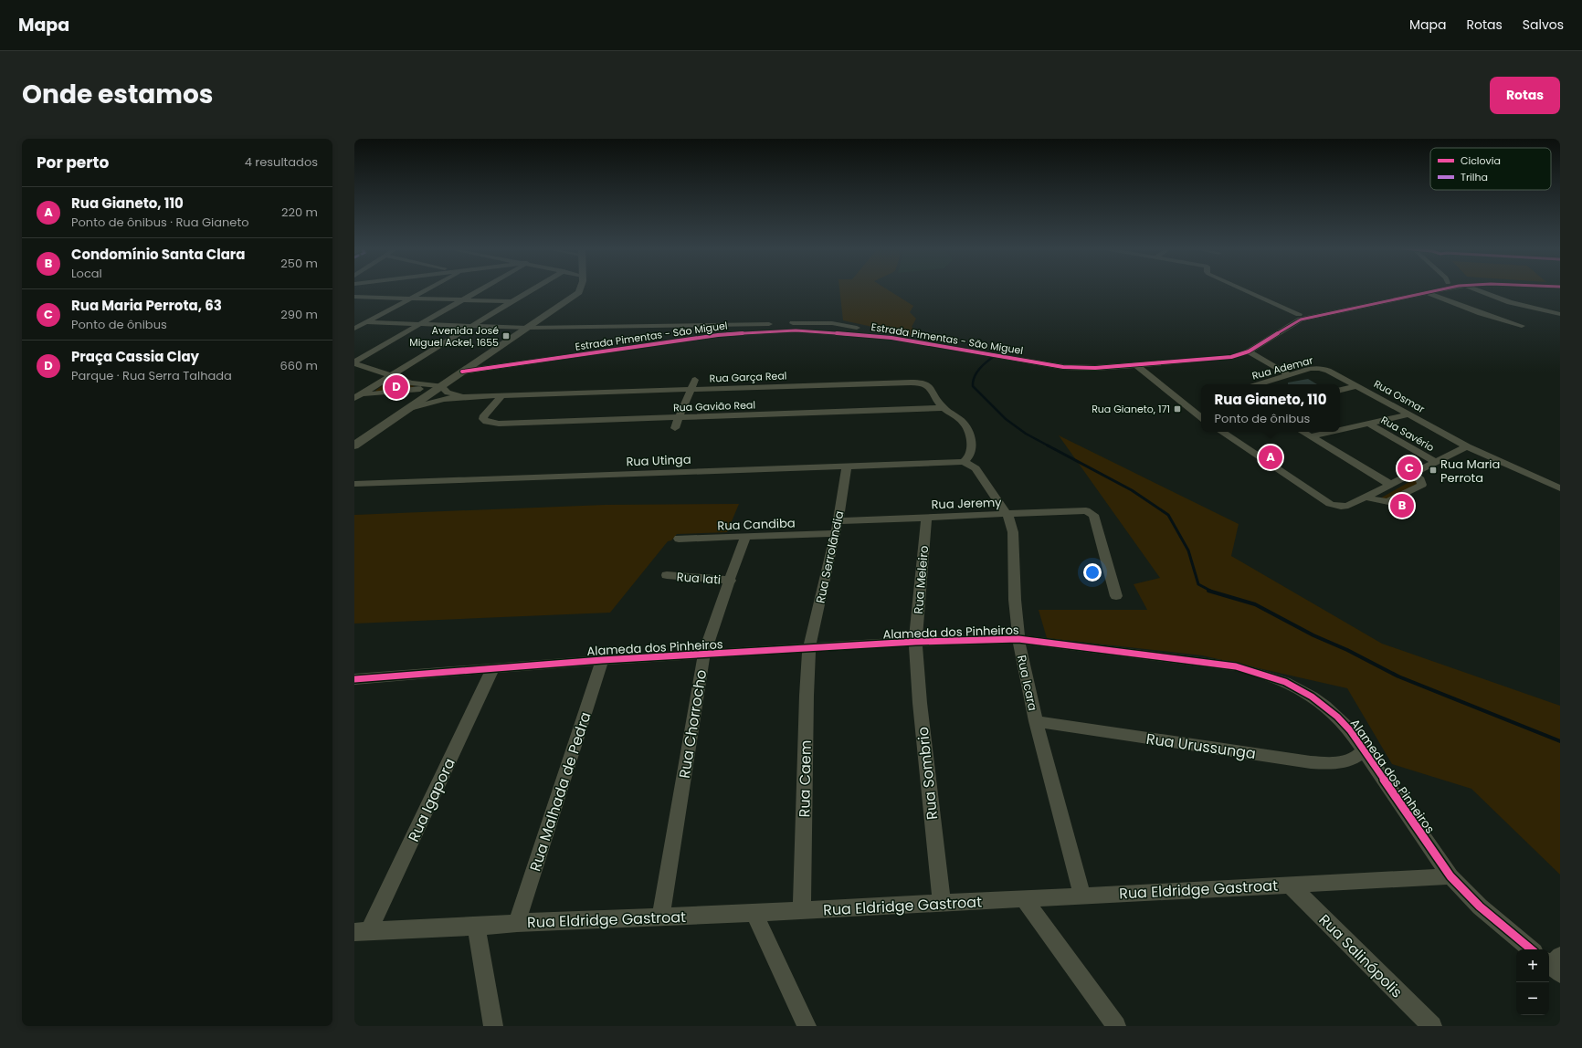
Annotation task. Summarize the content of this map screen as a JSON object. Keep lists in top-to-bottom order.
{
  "streets": {
    "street": [
      "Estrada Pimentas - São Miguel",
      "Rua Ademar",
      "Rua Garça Real",
      "Rua Osmar",
      "Rua Gavião Real",
      "Rua Savério",
      "Rua Utinga",
      "Rua Jeremy",
      "Rua Candiba",
      "Rua Serrolândia",
      "Rua Iati",
      "Rua Meleiro",
      "Alameda dos Pinheiros",
      "Rua Icara",
      "Rua Chorrocho",
      "Rua Urussunga",
      "Rua Sombrio",
      "Rua Caem",
      "Rua Malhada de Pedra",
      "Rua Igapora",
      "Rua Eldridge Gastroat",
      "Rua Salinópolis"
    ]
  },
  "crossings": [
    ["Rua Ademar", "Rua Osmar"],
    ["Rua Garça Real", "Rua Gavião Real"],
    ["Rua Garça Real", "Rua Utinga"],
    ["Rua Garça Real", "Rua Icara"],
    ["Rua Utinga", "Rua Serrolândia"],
    ["Rua Utinga", "Rua Icara"],
    ["Rua Jeremy", "Rua Serrolândia"],
    ["Rua Jeremy", "Rua Meleiro"],
    ["Rua Jeremy", "Rua Icara"],
    ["Rua Candiba", "Rua Serrolândia"],
    ["Rua Candiba", "Rua Chorrocho"],
    ["Rua Serrolândia", "Alameda dos Pinheiros"],
    ["Rua Serrolândia", "Rua Caem"],
    ["Rua Iati", "Rua Chorrocho"],
    ["Rua Meleiro", "Alameda dos Pinheiros"],
    ["Rua Meleiro", "Rua Sombrio"],
    ["Alameda dos Pinheiros", "Rua Icara"],
    ["Alameda dos Pinheiros", "Rua Chorrocho"],
    ["Alameda dos Pinheiros", "Rua Urussunga"],
    ["Alameda dos Pinheiros", "Rua Sombrio"],
    ["Alameda dos Pinheiros", "Rua Caem"],
    ["Alameda dos Pinheiros", "Rua Malhada de Pedra"],
    ["Alameda dos Pinheiros", "Rua Igapora"],
    ["Alameda dos Pinheiros", "Rua Eldridge Gastroat"],
    ["Rua Icara", "Rua Urussunga"],
    ["Rua Icara", "Rua Eldridge Gastroat"],
    ["Rua Chorrocho", "Rua Eldridge Gastroat"],
    ["Rua Sombrio", "Rua Eldridge Gastroat"],
    ["Rua Caem", "Rua Eldridge Gastroat"],
    ["Rua Malhada de Pedra", "Rua Eldridge Gastroat"],
    ["Rua Igapora", "Rua Eldridge Gastroat"],
    ["Rua Eldridge Gastroat", "Rua Salinópolis"]
  ],
  "places": {
    "transit": ["Avenida José Miguel Ackel, 1655", "Rua Gianeto, 171", "Rua Maria Perrota"]
  },
  "legend": ["Ciclovia", "Trilha"],
  "page": {
    "header": "Mapa",
    "nav": ["Mapa", "Rotas", "Salvos"],
    "title": "Onde estamos",
    "buttons": "Rotas",
    "heading": ["Por perto", "4 resultados"],
    "list": [
      {
        "mark": "A",
        "name": "Rua Gianeto, 110",
        "note": "Ponto de ônibus · Rua Gianeto",
        "value": "220 m"
      },
      {
        "mark": "B",
        "name": "Condomínio Santa Clara",
        "note": "Local",
        "value": "250 m"
      },
      {
        "mark": "C",
        "name": "Rua Maria Perrota, 63",
        "note": "Ponto de ônibus",
        "value": "290 m"
      },
      {
        "mark": "D",
        "name": "Praça Cassia Clay",
        "note": "Parque · Rua Serra Talhada",
        "value": "660 m"
      }
    ],
    "pins": [
      "D",
      "A",
      "C",
      "B"
    ],
    "popup": ["Rua Gianeto, 110", "Ponto de ônibus"],
    "map_buttons": ["+", "−"]
  }
}
